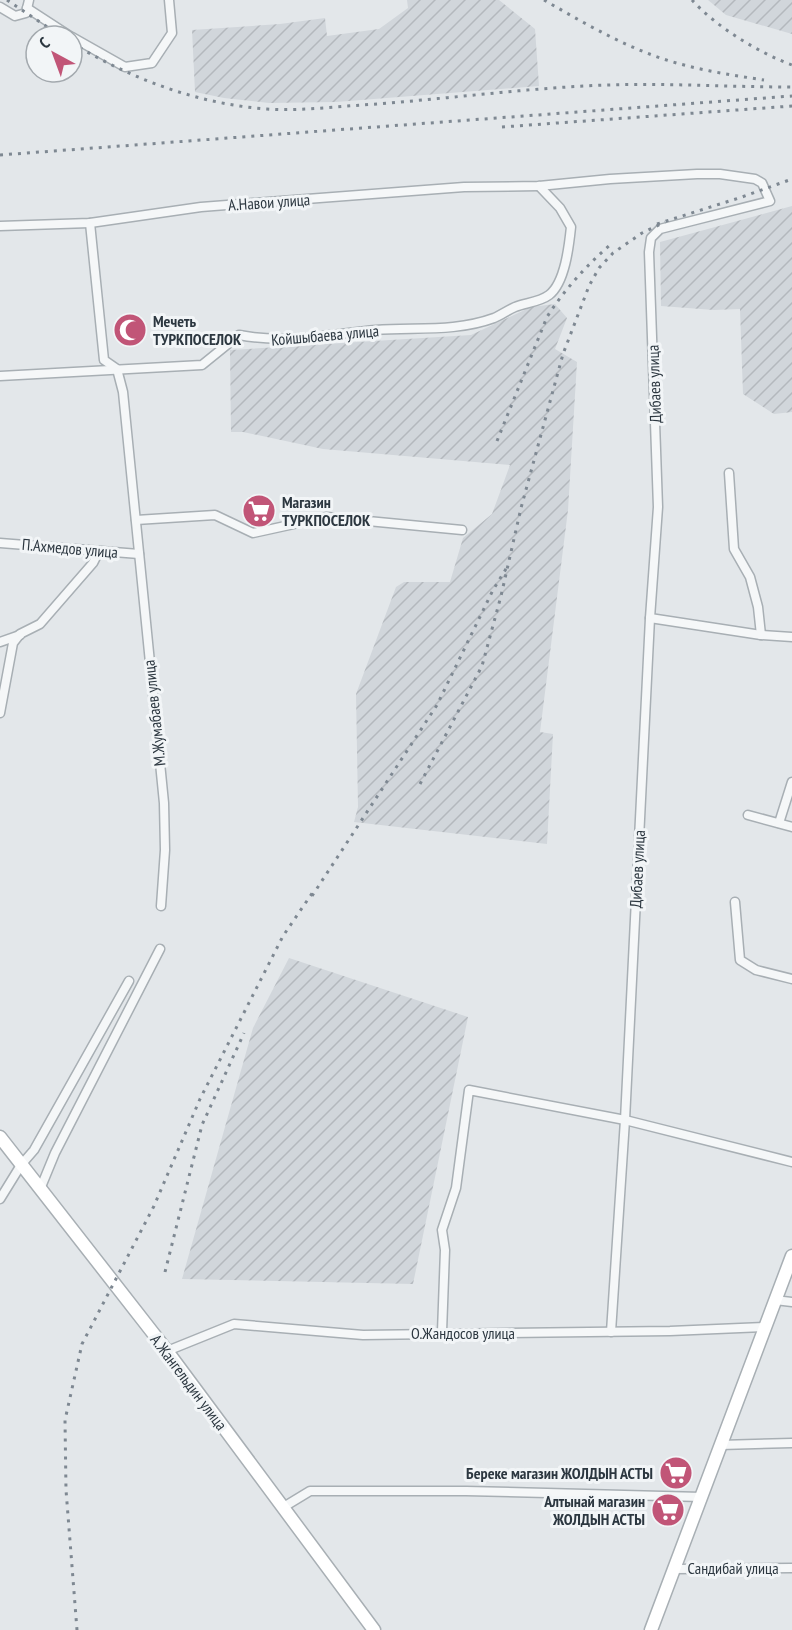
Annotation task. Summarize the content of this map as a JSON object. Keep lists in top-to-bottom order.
{
  "streets": {
    "street": [
      "А.Навои улица",
      "Койшыбаева улица",
      "Дибаев улица",
      "П.Ахмедов улица",
      "М.Жумабаев улица",
      "О.Жандосов улица",
      "А.Жангельдин улица",
      "Сандибай улица"
    ]
  },
  "crossings": [
    ["А.Навои улица", "Койшыбаева улица"],
    ["А.Навои улица", "Дибаев улица"],
    ["А.Навои улица", "М.Жумабаев улица"],
    ["Койшыбаева улица", "М.Жумабаев улица"],
    ["Дибаев улица", "О.Жандосов улица"],
    ["П.Ахмедов улица", "М.Жумабаев улица"],
    ["О.Жандосов улица", "А.Жангельдин улица"]
  ],
  "places": {
    "mosque": ["Мечеть ТУРКПОСЕЛОК"],
    "supermarket": ["Магазин ТУРКПОСЕЛОК", "Береке магазин ЖОЛДЫН АСТЫ", "Алтынай магазин ЖОЛДЫН АСТЫ"]
  },
  "north": "top left"
}
